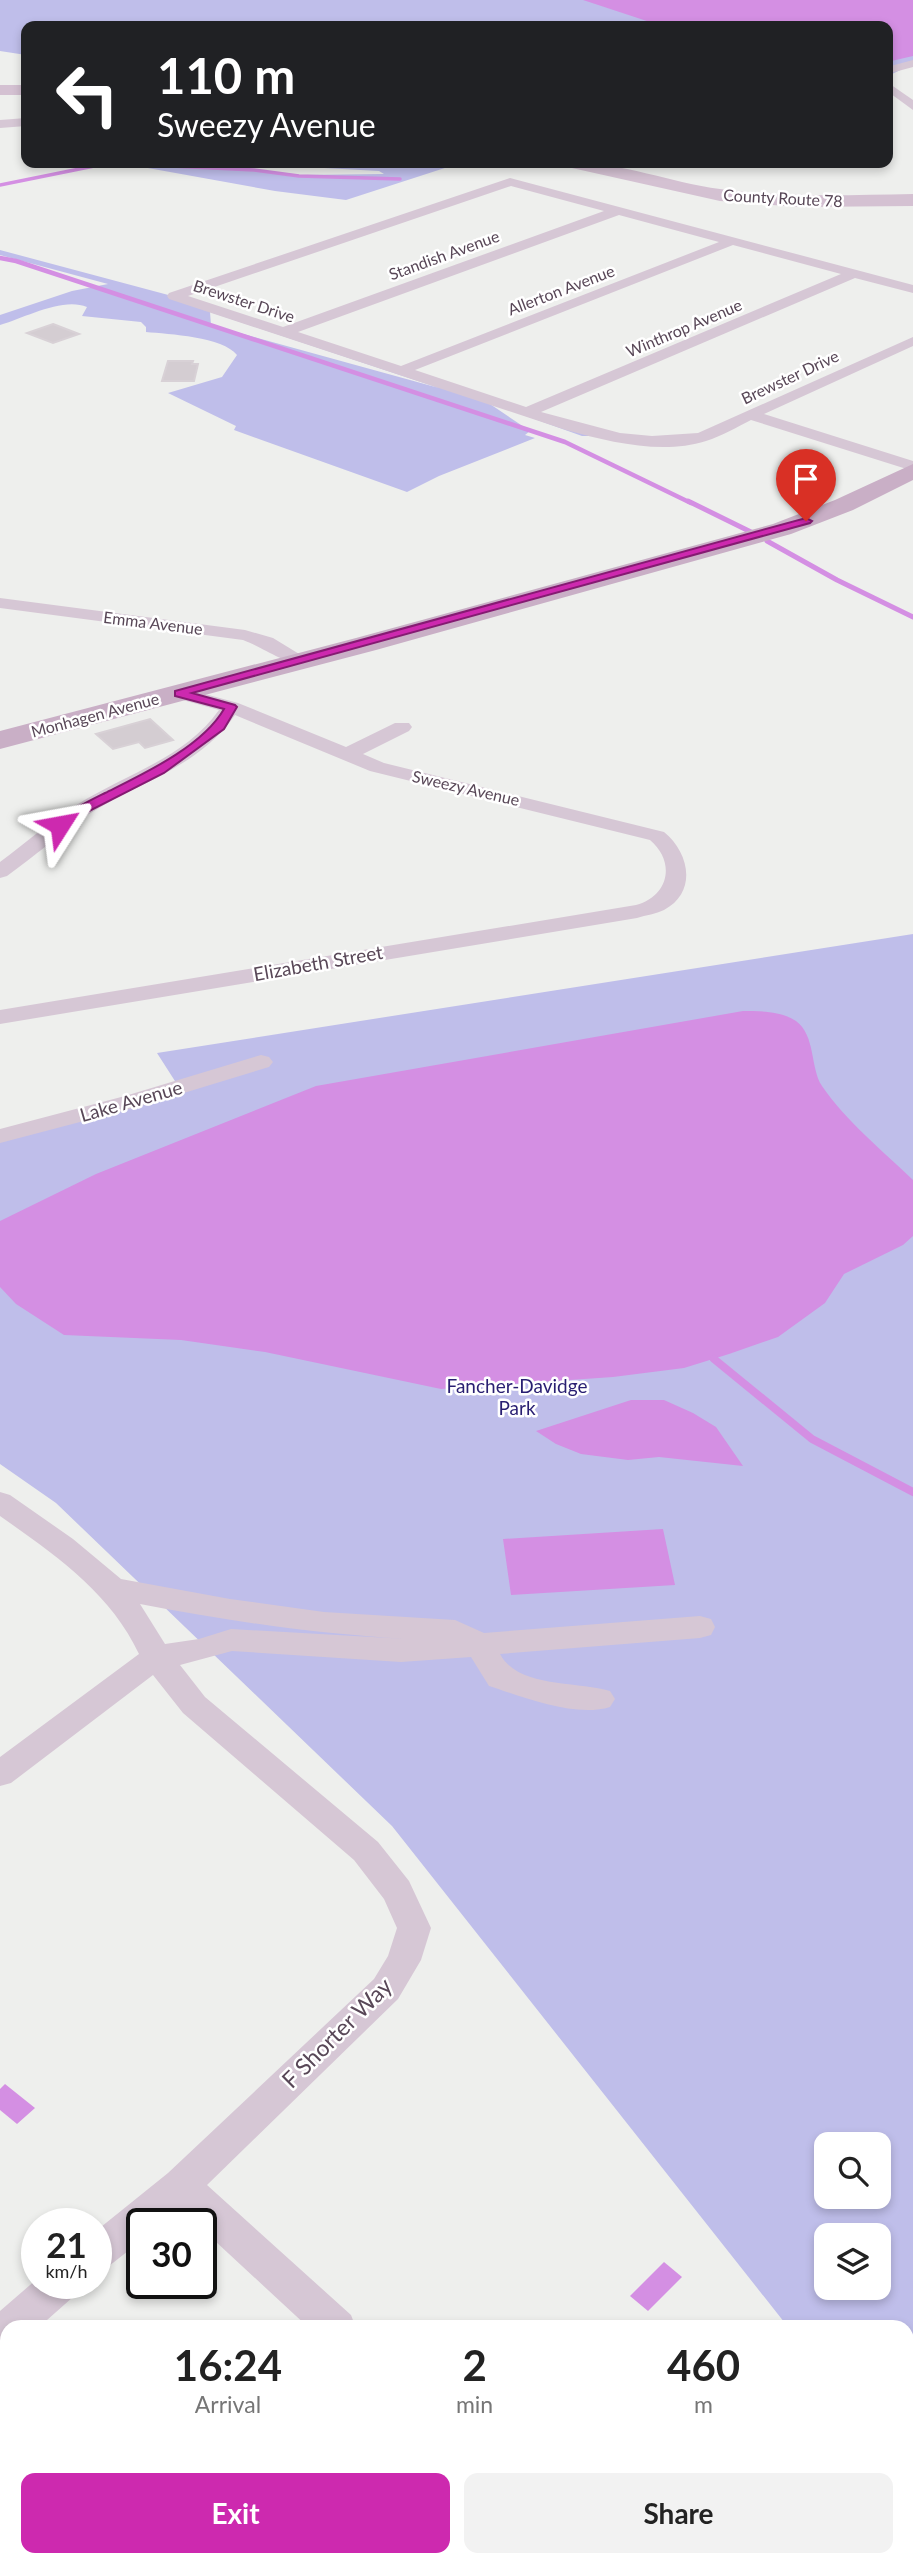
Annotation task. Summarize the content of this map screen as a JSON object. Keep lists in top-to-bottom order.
{
  "streets": {
    "main road": ["Monhagen Avenue"],
    "street": [
      "County Route 78",
      "Standish Avenue",
      "Allerton Avenue",
      "Brewster Drive",
      "Winthrop Avenue",
      "Emma Avenue",
      "Sweezy Avenue",
      "Elizabeth Street",
      "Lake Avenue",
      "F Shorter Way"
    ]
  },
  "crossings": [
    ["Standish Avenue", "Brewster Drive"],
    ["Allerton Avenue", "Brewster Drive"],
    ["Brewster Drive", "Winthrop Avenue"],
    ["Emma Avenue", "Monhagen Avenue"],
    ["Monhagen Avenue", "Sweezy Avenue"],
    ["Sweezy Avenue", "Elizabeth Street"]
  ],
  "parks": ["Fancher-Davidge Park"],
  "page": {
    "turn": ["110 m", "Sweezy Avenue"],
    "speed": "21 km/h",
    "limit": "30",
    "eta": [
      "16:24",
      "Arrival",
      "2",
      "min",
      "460",
      "m"
    ],
    "buttons": ["Exit", "Share"]
  }
}
